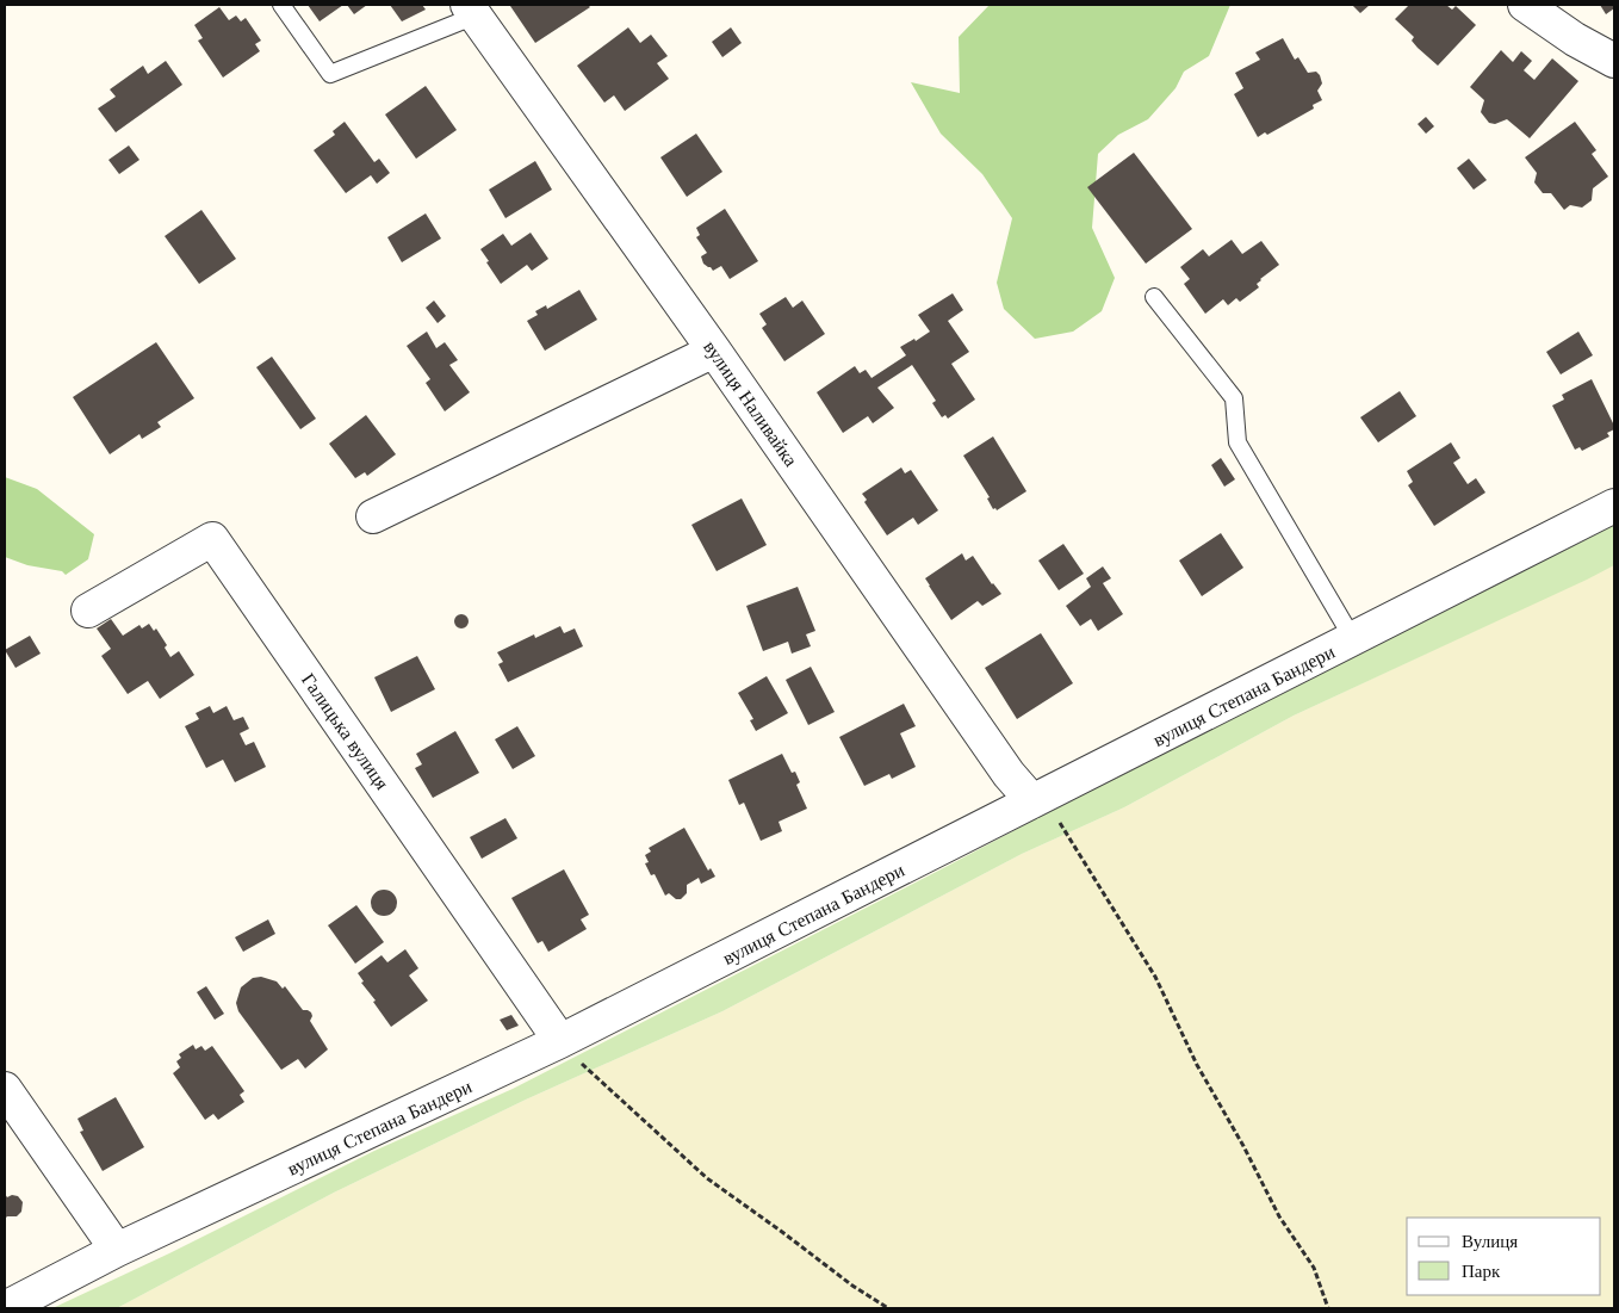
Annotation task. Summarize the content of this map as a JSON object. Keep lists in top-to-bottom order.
{
  "streets": {
    "street": ["вулиця Наливайка", "вулиця Степана Бандери", "Галицька вулиця"]
  },
  "crossings": [
    ["вулиця Наливайка", "вулиця Степана Бандери"],
    ["вулиця Степана Бандери", "Галицька вулиця"]
  ],
  "legend": ["Вулиця", "Парк"]
}
